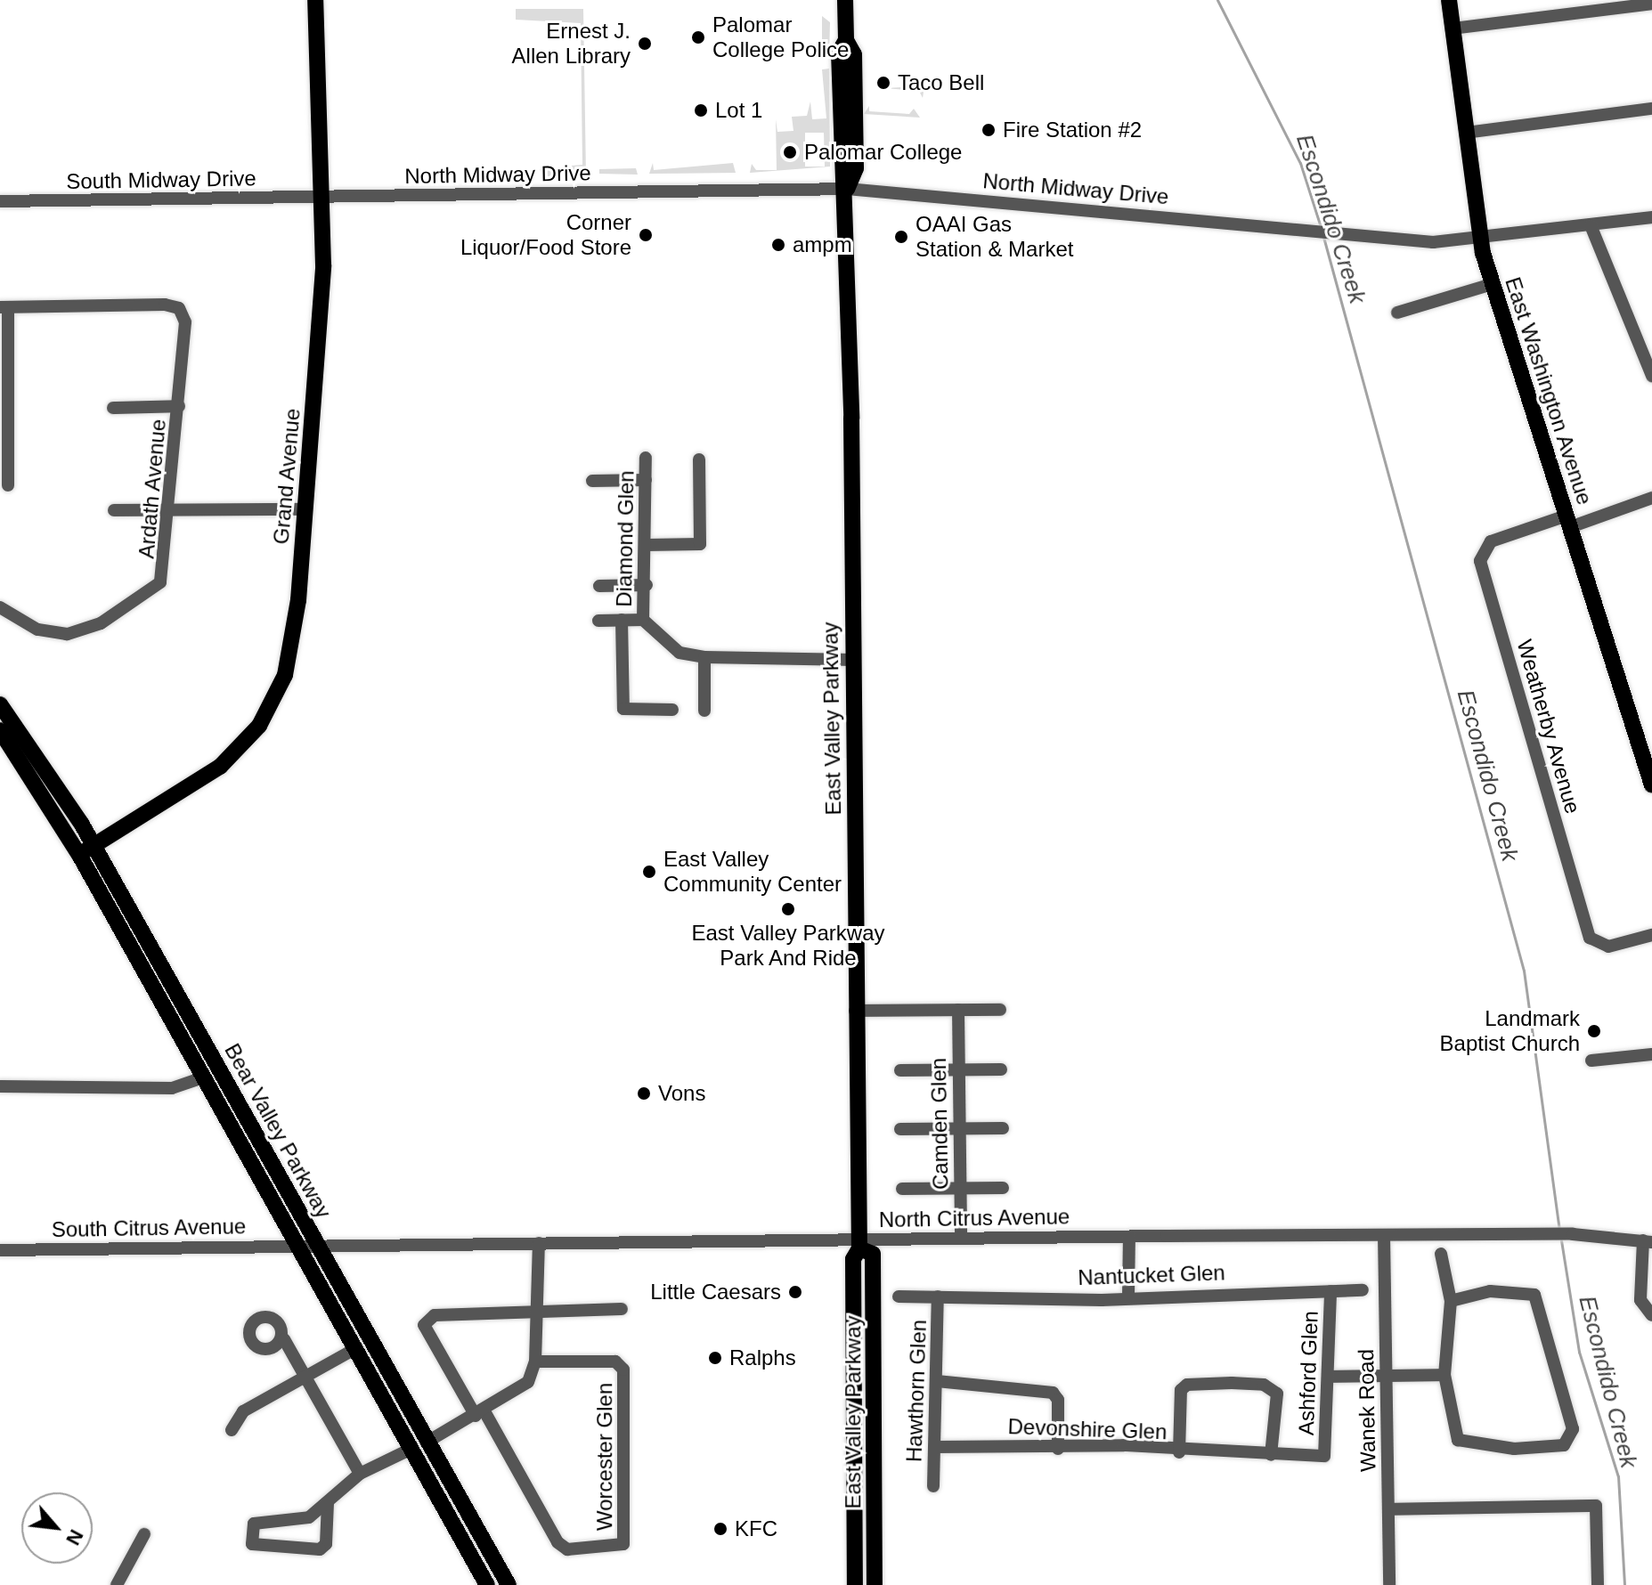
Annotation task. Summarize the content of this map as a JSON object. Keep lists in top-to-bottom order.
{
  "streets": {
    "main road": [
      "East Washington Avenue",
      "Grand Avenue",
      "East Valley Parkway",
      "Bear Valley Parkway"
    ],
    "street": [
      "North Midway Drive",
      "South Midway Drive",
      "Ardath Avenue",
      "Diamond Glen",
      "Weatherby Avenue",
      "Camden Glen",
      "North Citrus Avenue",
      "South Citrus Avenue",
      "Nantucket Glen",
      "Ashford Glen",
      "Hawthorn Glen",
      "Wanek Road",
      "Devonshire Glen",
      "Worcester Glen"
    ]
  },
  "crossings": [
    ["North Midway Drive", "South Midway Drive"],
    ["North Midway Drive", "East Washington Avenue"],
    ["North Midway Drive", "Grand Avenue"],
    ["North Midway Drive", "East Valley Parkway"],
    ["South Midway Drive", "Grand Avenue"],
    ["East Washington Avenue", "Weatherby Avenue"],
    ["Grand Avenue", "Bear Valley Parkway"],
    ["East Valley Parkway", "North Citrus Avenue"],
    ["Camden Glen", "North Citrus Avenue"],
    ["Bear Valley Parkway", "North Citrus Avenue"],
    ["Bear Valley Parkway", "South Citrus Avenue"],
    ["North Citrus Avenue", "South Citrus Avenue"],
    ["North Citrus Avenue", "Wanek Road"],
    ["Nantucket Glen", "Ashford Glen"],
    ["Nantucket Glen", "Hawthorn Glen"],
    ["Ashford Glen", "Devonshire Glen"],
    ["Hawthorn Glen", "Devonshire Glen"]
  ],
  "water": ["Escondido Creek"],
  "places": [
    "Palomar College Police",
    "Ernest J. Allen Library",
    "Taco Bell",
    "Lot 1",
    "Fire Station #2",
    "Palomar College",
    "Corner Liquor/Food Store",
    "OAAI Gas Station & Market",
    "ampm",
    "East Valley Community Center",
    "East Valley Parkway Park And Ride",
    "Landmark Baptist Church",
    "Vons",
    "Little Caesars",
    "Ralphs",
    "KFC"
  ],
  "north": "bottom right"
}
